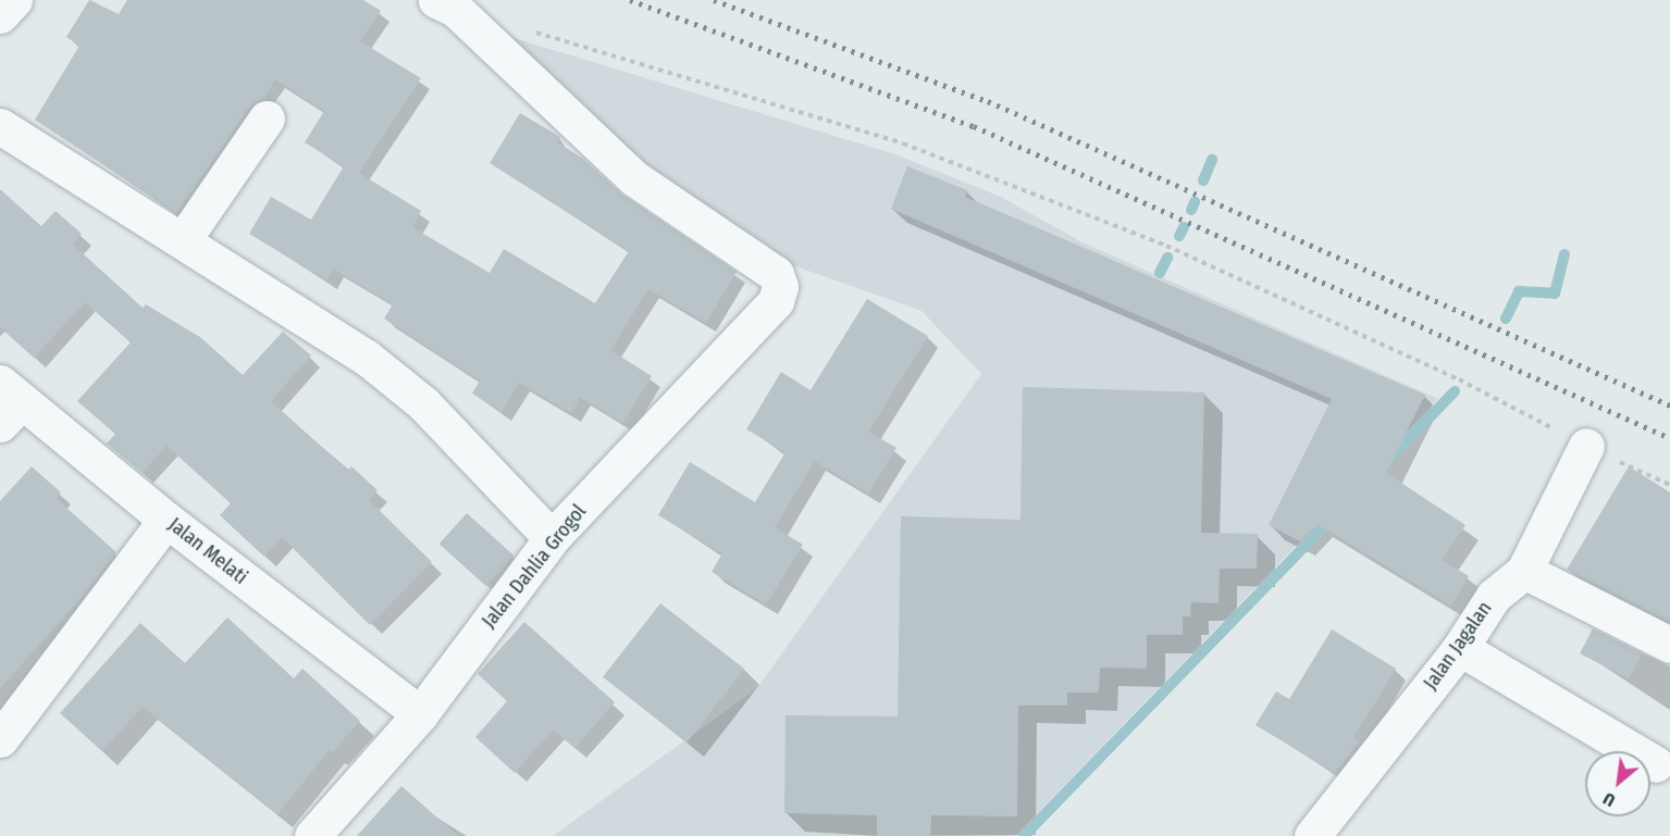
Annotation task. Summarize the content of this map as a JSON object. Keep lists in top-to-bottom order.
{
  "streets": {
    "street": ["Jalan Melati", "Jalan Dahlia Grogol", "Jalan Jagalan"]
  },
  "crossings": [
    ["Jalan Melati", "Jalan Dahlia Grogol"]
  ],
  "north": "bottom left"
}
